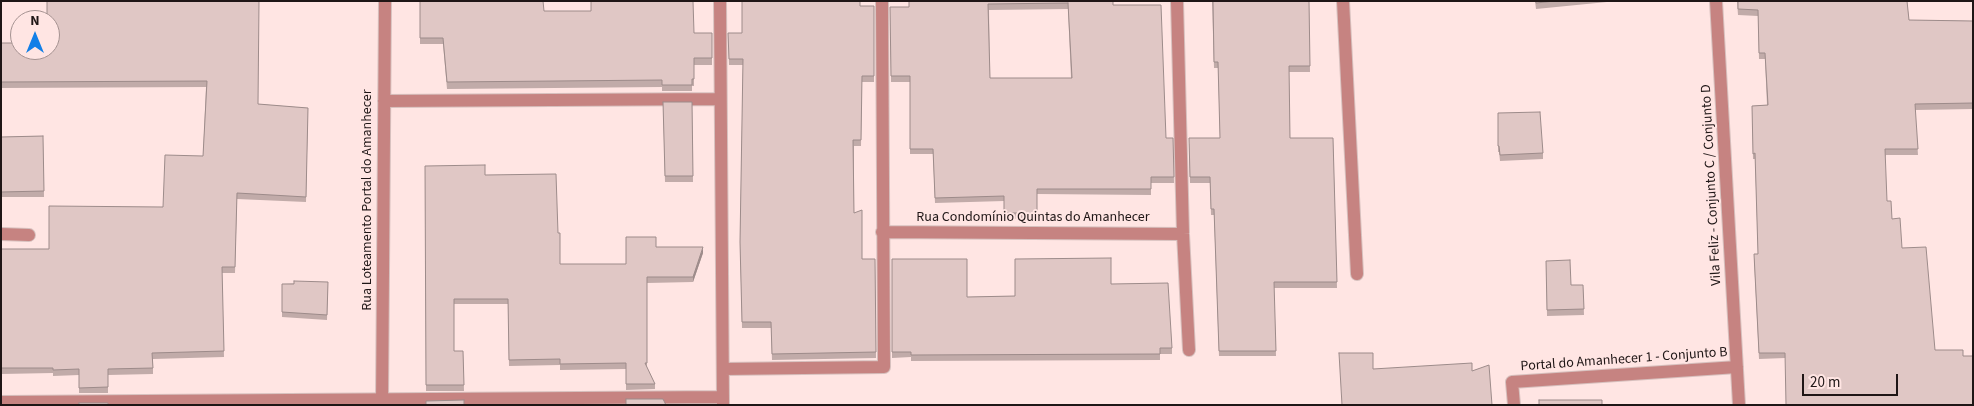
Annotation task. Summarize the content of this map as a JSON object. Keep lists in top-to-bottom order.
{
  "streets": {
    "street": [
      "Vila Feliz - Conjunto C / Conjunto D",
      "Rua Loteamento Portal do Amanhecer",
      "Rua Condomínio Quintas do Amanhecer",
      "Portal do Amanhecer 1 - Conjunto B"
    ]
  },
  "crossings": [
    ["Vila Feliz - Conjunto C / Conjunto D", "Portal do Amanhecer 1 - Conjunto B"]
  ],
  "scale_bar": "20 m",
  "north": "top"
}
